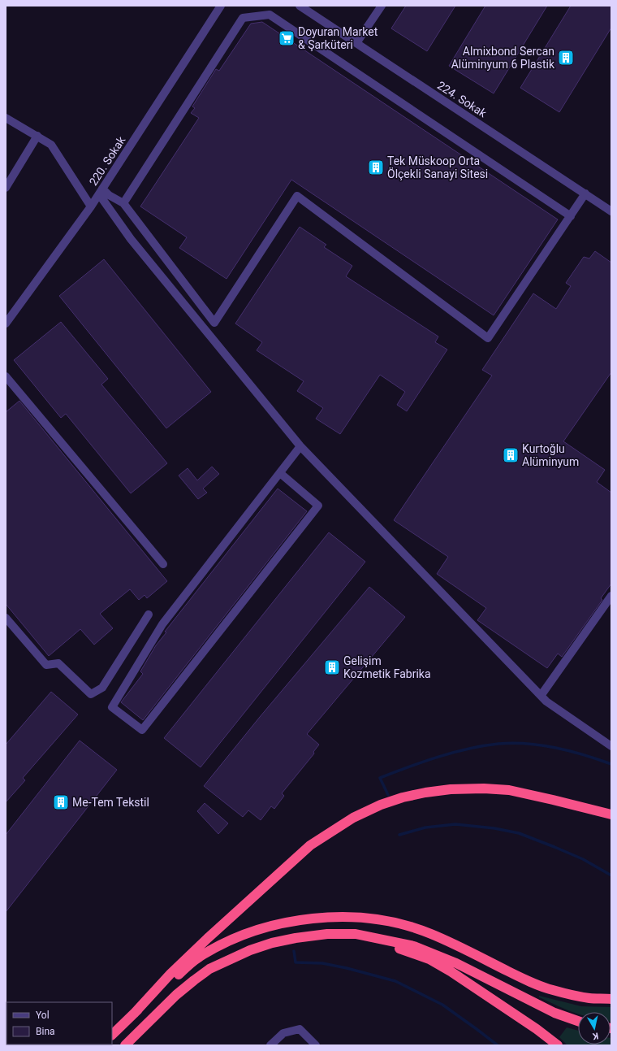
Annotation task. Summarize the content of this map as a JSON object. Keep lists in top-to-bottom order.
{
  "streets": {
    "street": ["224. Sokak", "220. Sokak"]
  },
  "places": {
    "supermarket": ["Doyuran Market & Şarküteri"],
    "building": [
      "Almixbond Sercan Alüminyum 6 Plastik",
      "Tek Müskoop Orta Ölçekli Sanayi Sitesi",
      "Kurtoğlu Alüminyum",
      "Gelişim Kozmetik Fabrika",
      "Me-Tem Tekstil"
    ]
  },
  "legend": ["Yol", "Bina"],
  "north": "bottom"
}
